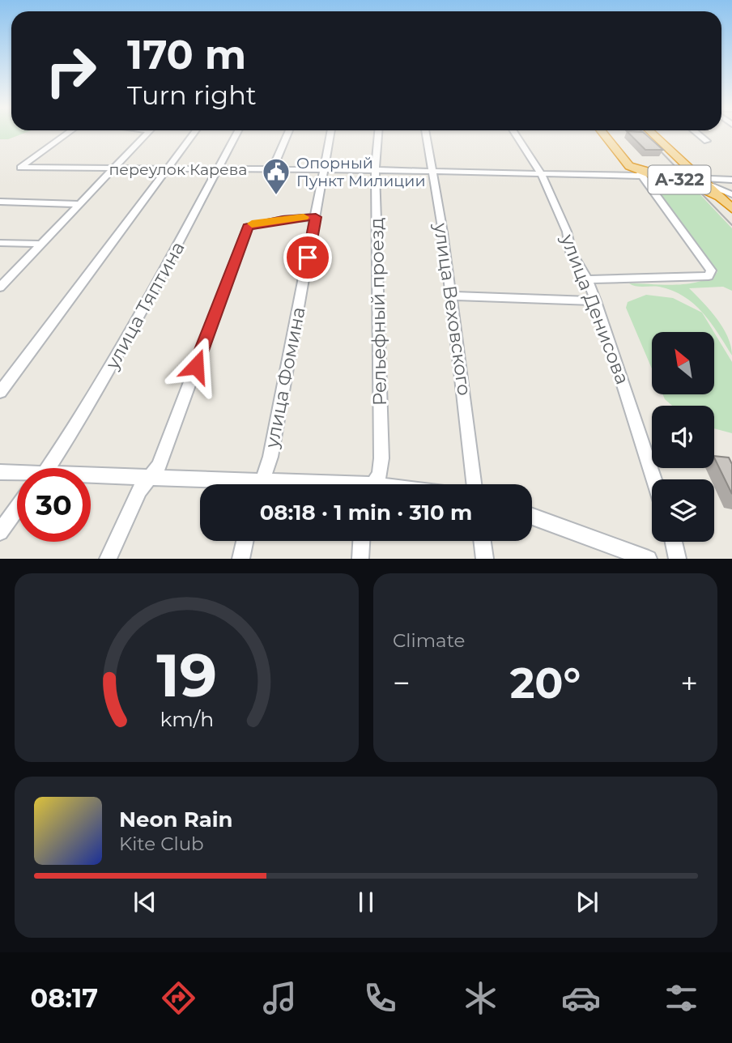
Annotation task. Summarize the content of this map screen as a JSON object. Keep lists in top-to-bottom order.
{
  "streets": {
    "highway": ["А-322"],
    "street": [
      "переулок Карева",
      "улица Тяптина",
      "улица Веховского",
      "улица Денисова",
      "Рельефный проезд",
      "улица Фомина"
    ]
  },
  "crossings": [
    ["переулок Карева", "А-322"],
    ["переулок Карева", "улица Тяптина"],
    ["переулок Карева", "улица Веховского"],
    ["переулок Карева", "улица Денисова"],
    ["переулок Карева", "Рельефный проезд"],
    ["переулок Карева", "улица Фомина"]
  ],
  "places": {
    "public building": ["Опорный Пункт Милиции"]
  },
  "north": "top left",
  "page": {
    "turn": ["170 m", "Turn right"],
    "limit": "30",
    "trip": "08:18 · 1 min · 310 m",
    "tile": "Climate",
    "heat": ["−", "20°", "+"],
    "song": ["Neon Rain", "Kite Club"],
    "tabs": "08:17",
    "gauge": ["19", "km/h"]
  }
}
